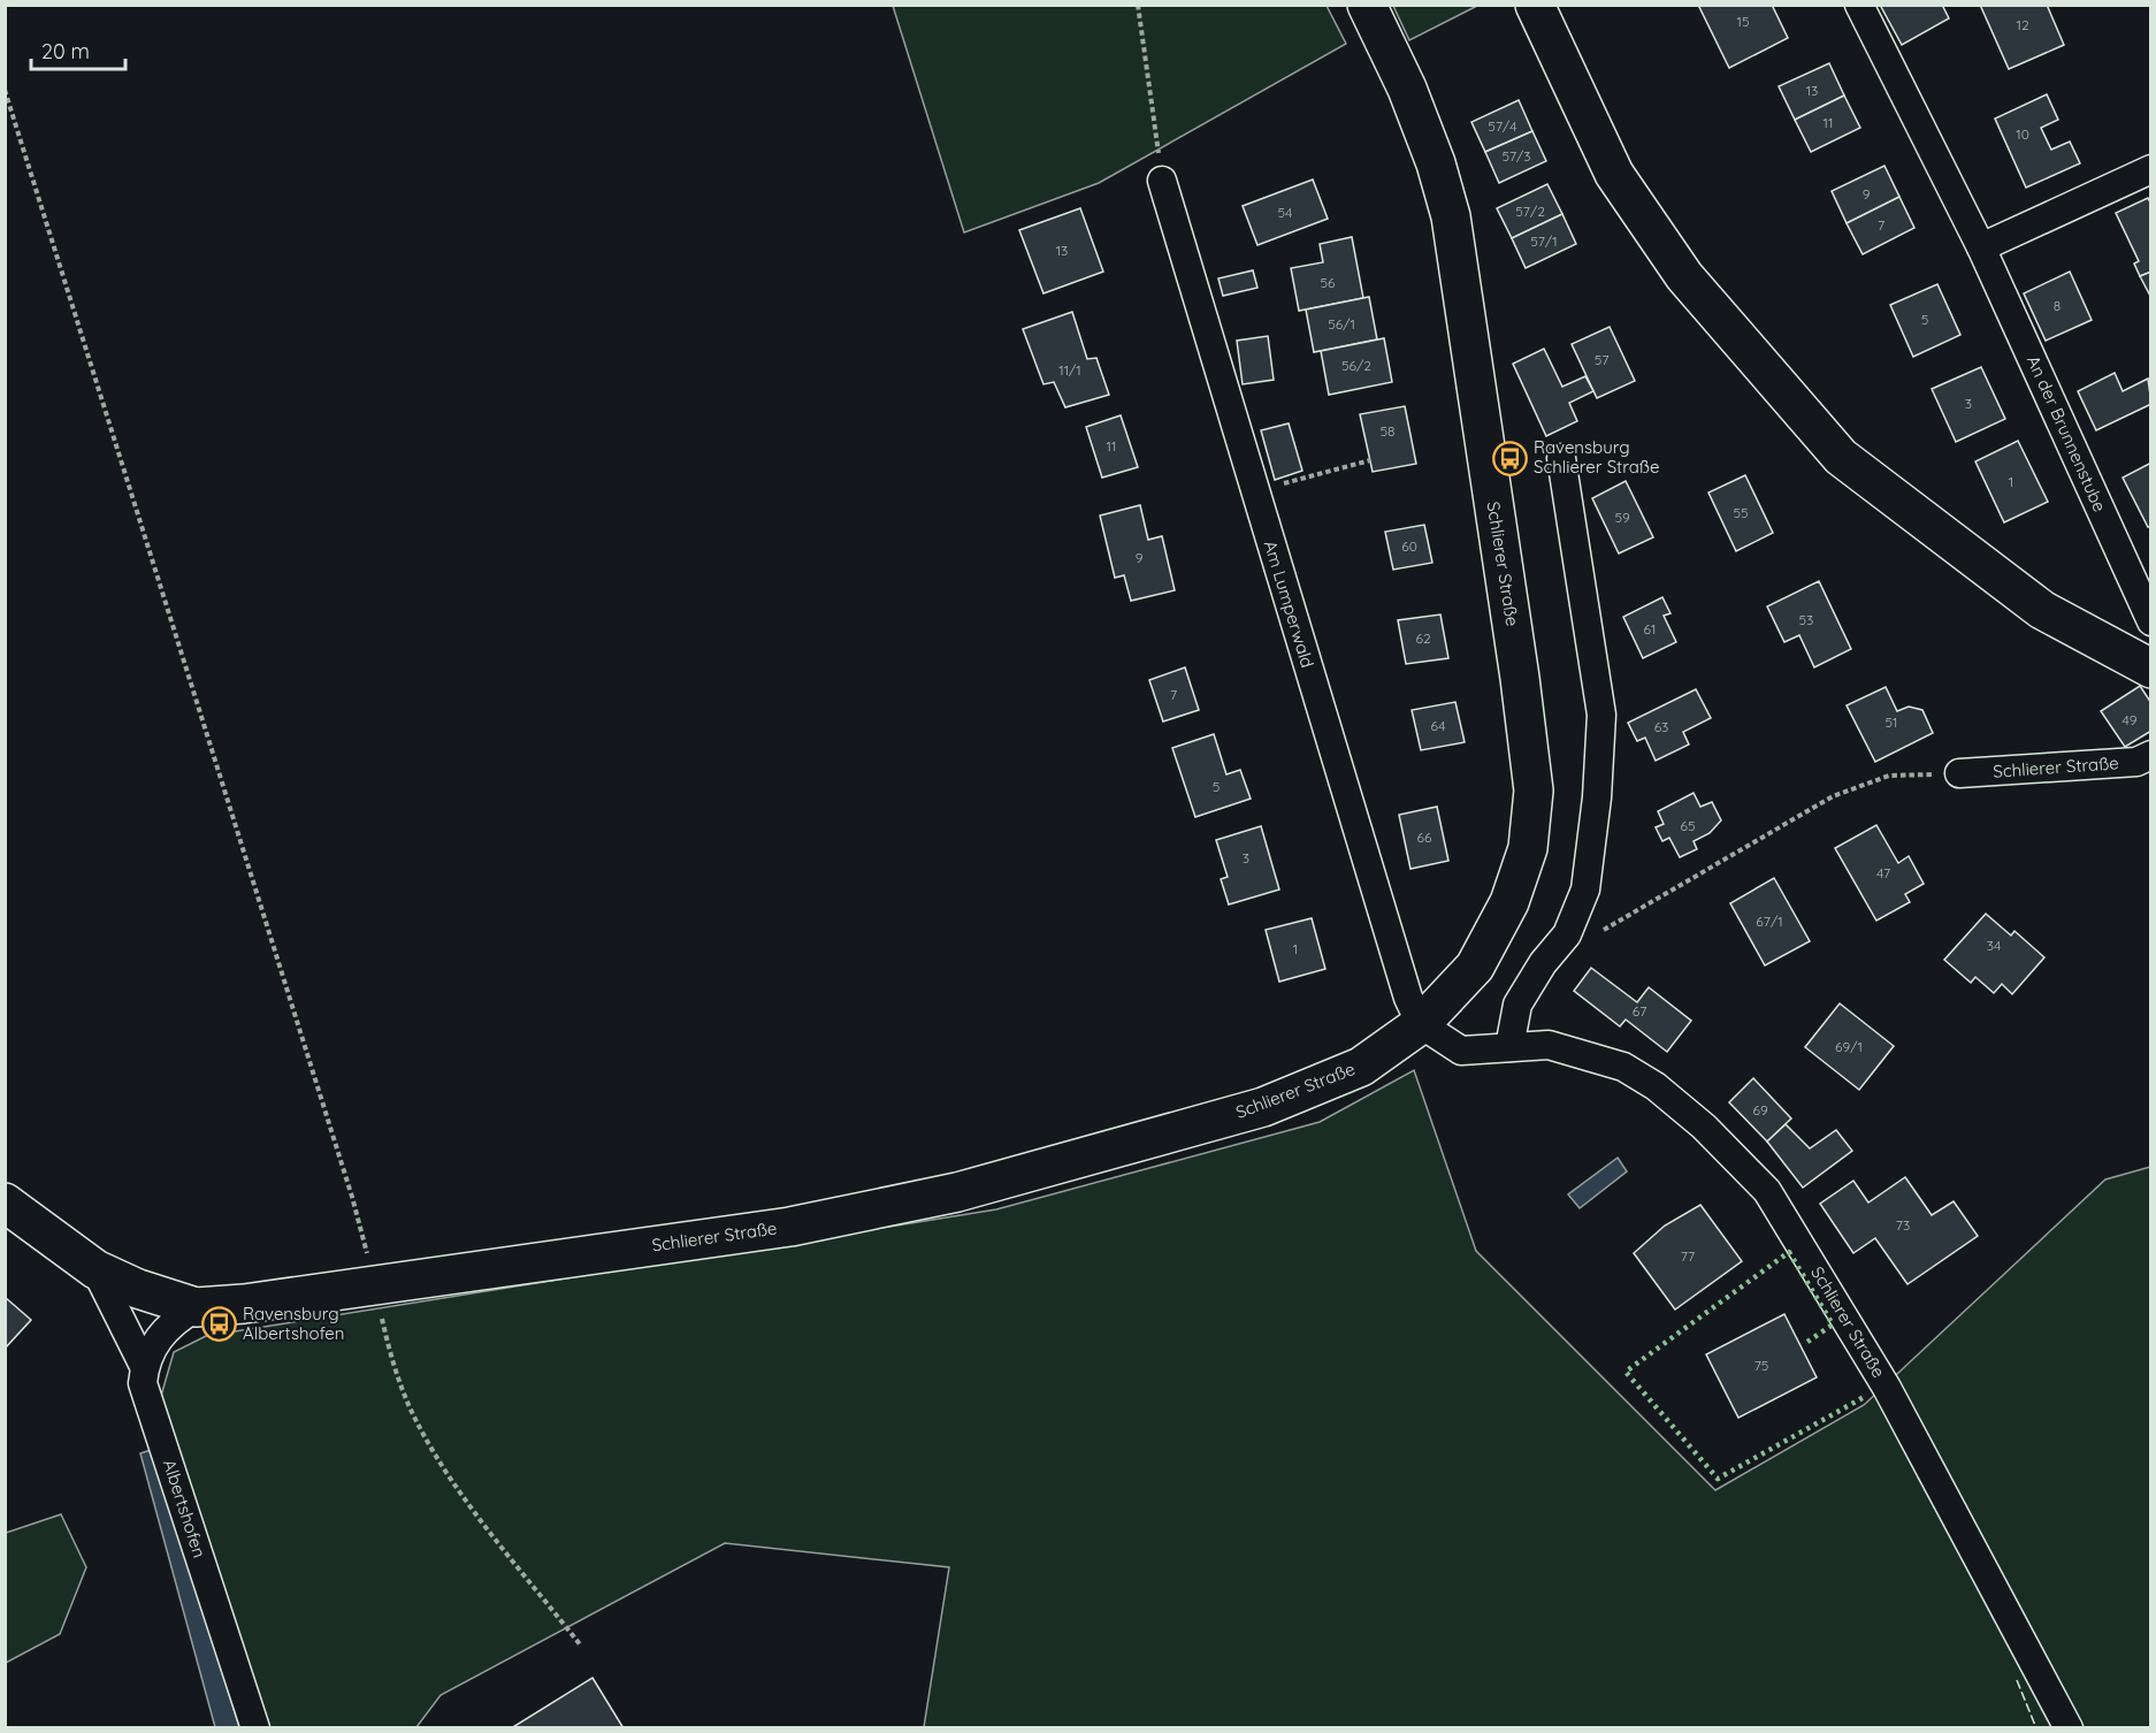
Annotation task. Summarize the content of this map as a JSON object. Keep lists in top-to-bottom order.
{
  "streets": {
    "main road": ["Schlierer Straße"],
    "street": ["An der Brunnenstube", "Am Lumperwald", "Albertshofen"]
  },
  "crossings": [
    ["Schlierer Straße", "Am Lumperwald"],
    ["Schlierer Straße", "Albertshofen"]
  ],
  "places": {
    "bus stop": ["Ravensburg Schlierer Straße", "Ravensburg Albertshofen"]
  },
  "house_numbers": [
    "15",
    "12",
    "13",
    "11",
    "57/4",
    "10",
    "57/3",
    "9",
    "57/2",
    "54",
    "7",
    "57/1",
    "13",
    "56",
    "8",
    "5",
    "56/1",
    "57",
    "56/2",
    "11/1",
    "3",
    "58",
    "11",
    "1",
    "55",
    "59",
    "60",
    "9",
    "53",
    "61",
    "62",
    "7",
    "49",
    "51",
    "64",
    "63",
    "5",
    "65",
    "66",
    "3",
    "47",
    "67/1",
    "34",
    "1",
    "67",
    "69/1",
    "69",
    "73",
    "77",
    "75"
  ],
  "scale_bar": "20 m"
}
